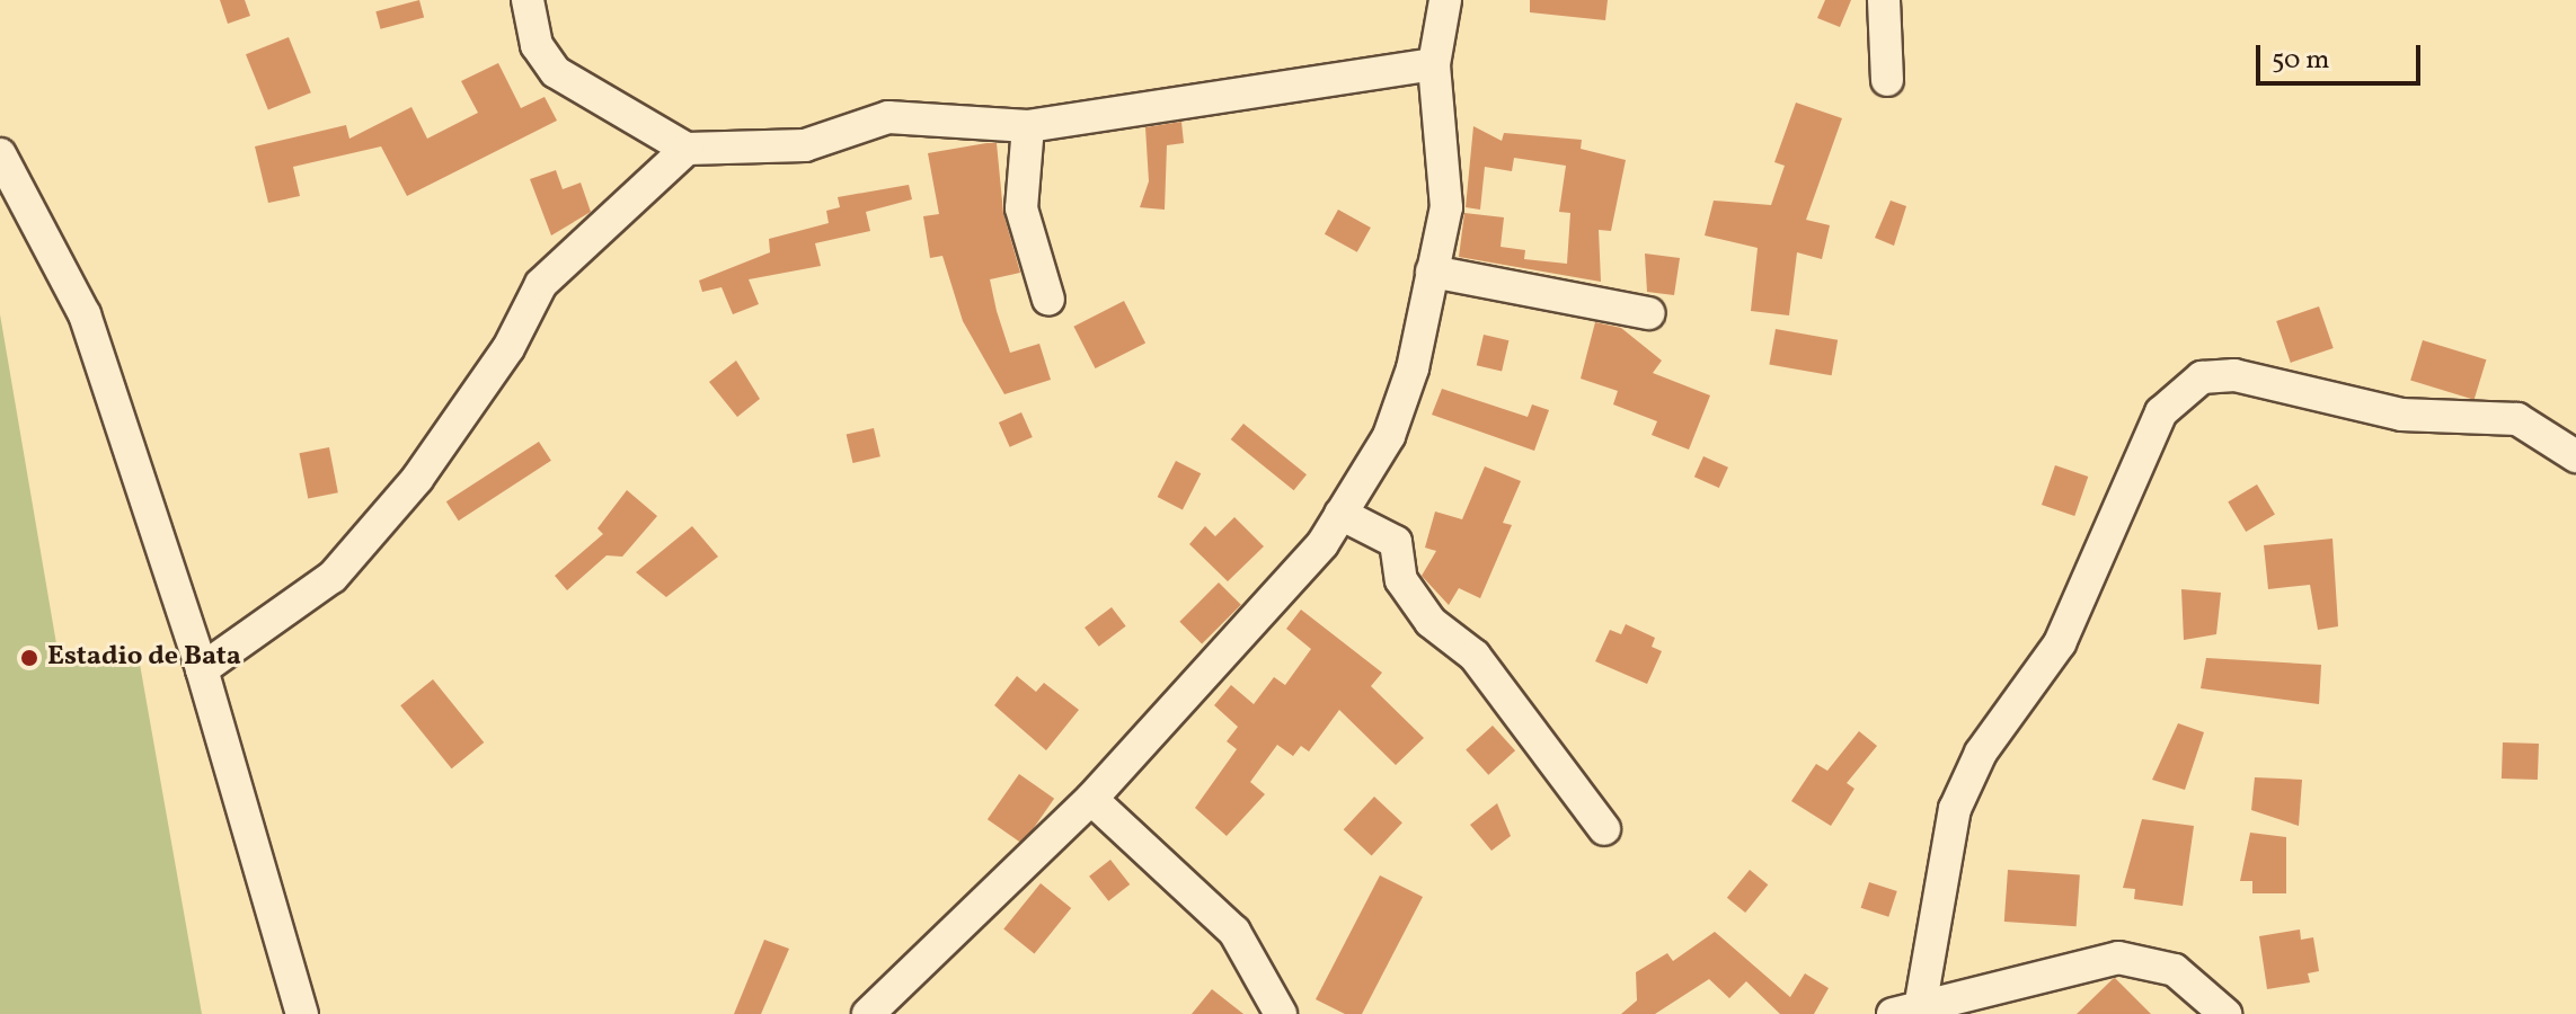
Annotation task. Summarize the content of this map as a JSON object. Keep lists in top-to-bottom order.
{
  "places": ["Estadio de Bata"],
  "scale_bar": "50 m"
}
